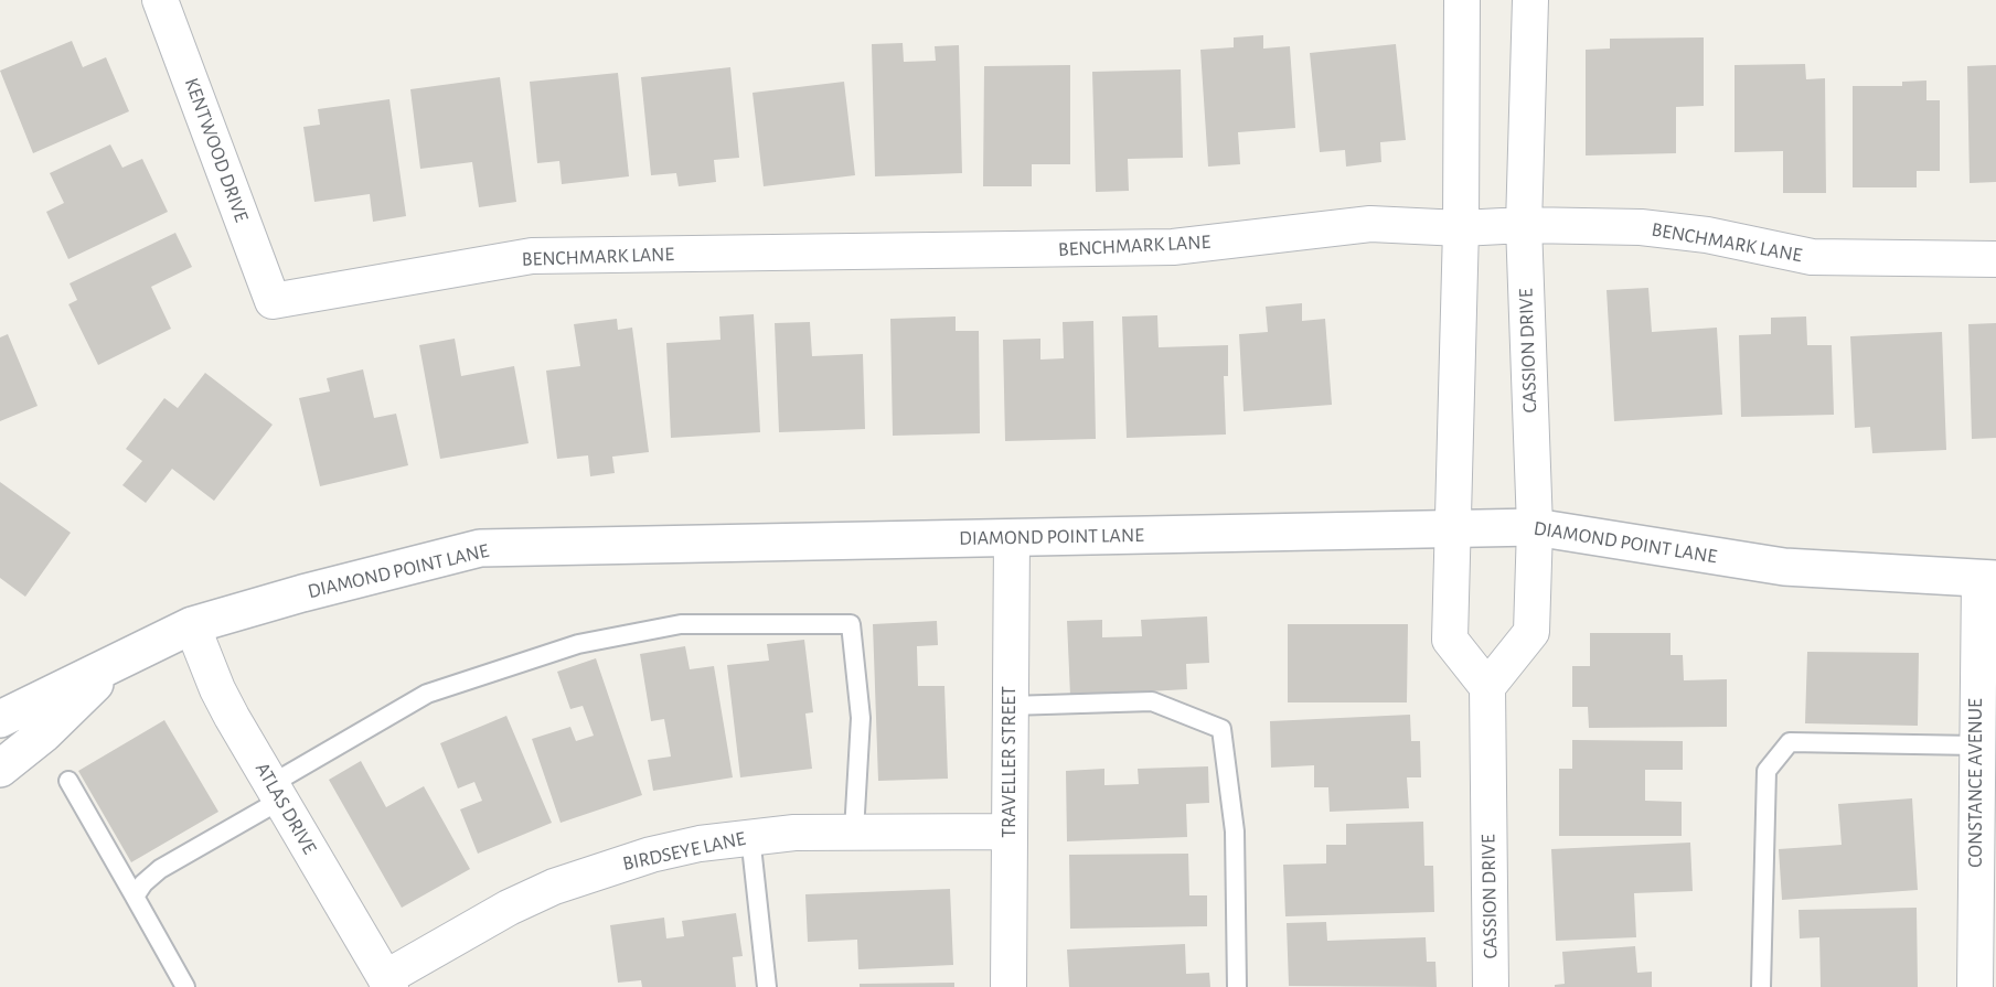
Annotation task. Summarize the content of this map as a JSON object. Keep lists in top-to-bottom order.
{
  "streets": {
    "street": [
      "KENTWOOD DRIVE",
      "BENCHMARK LANE",
      "CASSION DRIVE",
      "DIAMOND POINT LANE",
      "TRAVELLER STREET",
      "CONSTANCE AVENUE",
      "ATLAS DRIVE",
      "BIRDSEYE LANE"
    ]
  },
  "crossings": [
    ["KENTWOOD DRIVE", "BENCHMARK LANE"],
    ["BENCHMARK LANE", "CASSION DRIVE"],
    ["CASSION DRIVE", "DIAMOND POINT LANE"],
    ["DIAMOND POINT LANE", "TRAVELLER STREET"],
    ["DIAMOND POINT LANE", "CONSTANCE AVENUE"],
    ["DIAMOND POINT LANE", "ATLAS DRIVE"],
    ["TRAVELLER STREET", "BIRDSEYE LANE"],
    ["ATLAS DRIVE", "BIRDSEYE LANE"]
  ]
}
